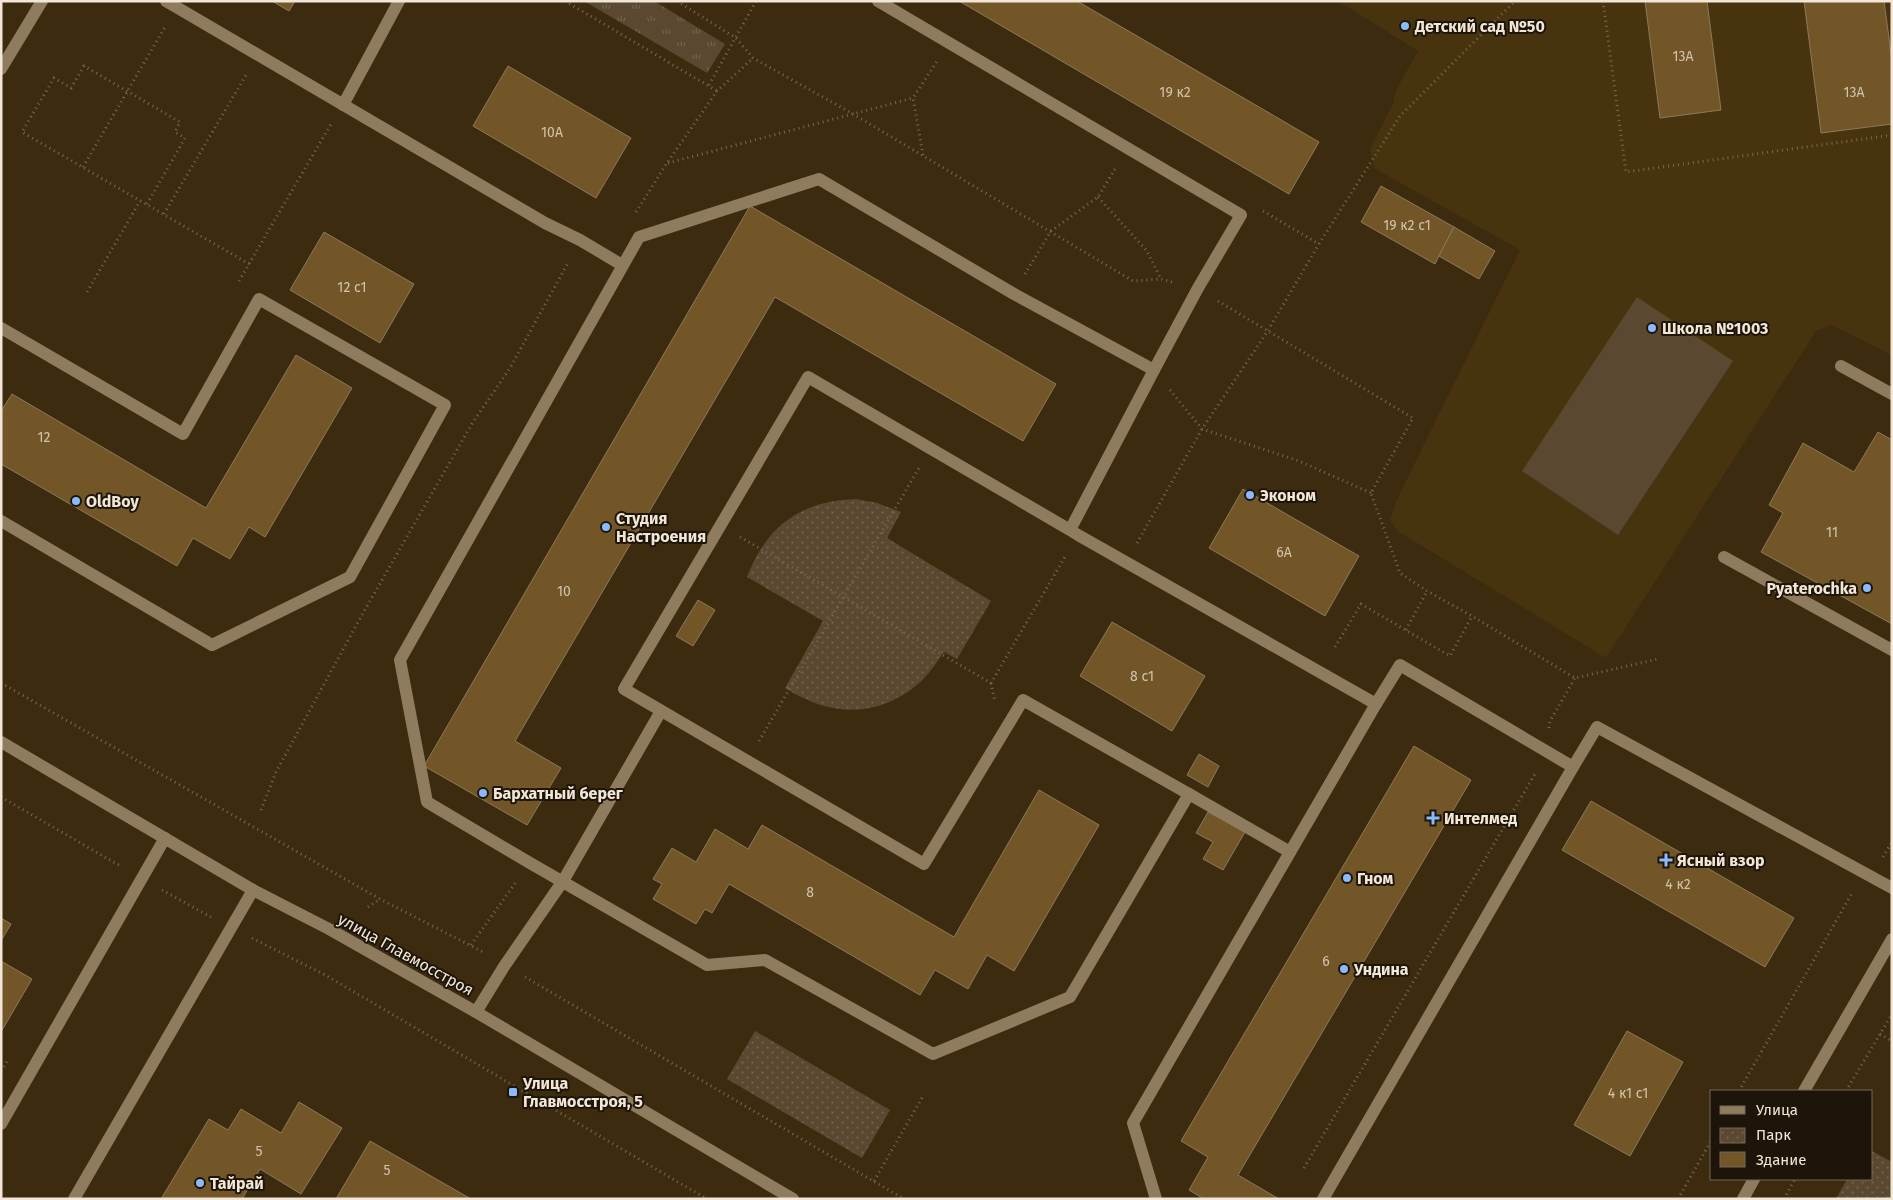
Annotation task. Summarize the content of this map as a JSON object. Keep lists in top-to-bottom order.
{
  "streets": {
    "street": ["улица Главмосстроя"]
  },
  "places": {
    "other": [
      "Детский сад №50",
      "Школа №1003",
      "Эконом",
      "OldBoy",
      "Студия Настроения",
      "Pyaterochka",
      "Бархатный берег",
      "Гном",
      "Ундина",
      "Тайрай"
    ],
    "health": ["Интелмед", "Ясный взор"],
    "transit": ["Улица Главмосстроя, 5"]
  },
  "house_numbers": [
    "13А",
    "19 к2",
    "13А",
    "10А",
    "19 к2 с1",
    "12 с1",
    "12",
    "11",
    "6А",
    "10",
    "8 с1",
    "4 к2",
    "8",
    "6",
    "4 к1 с1",
    "5",
    "5"
  ],
  "legend": ["Улица", "Парк", "Здание"]
}
